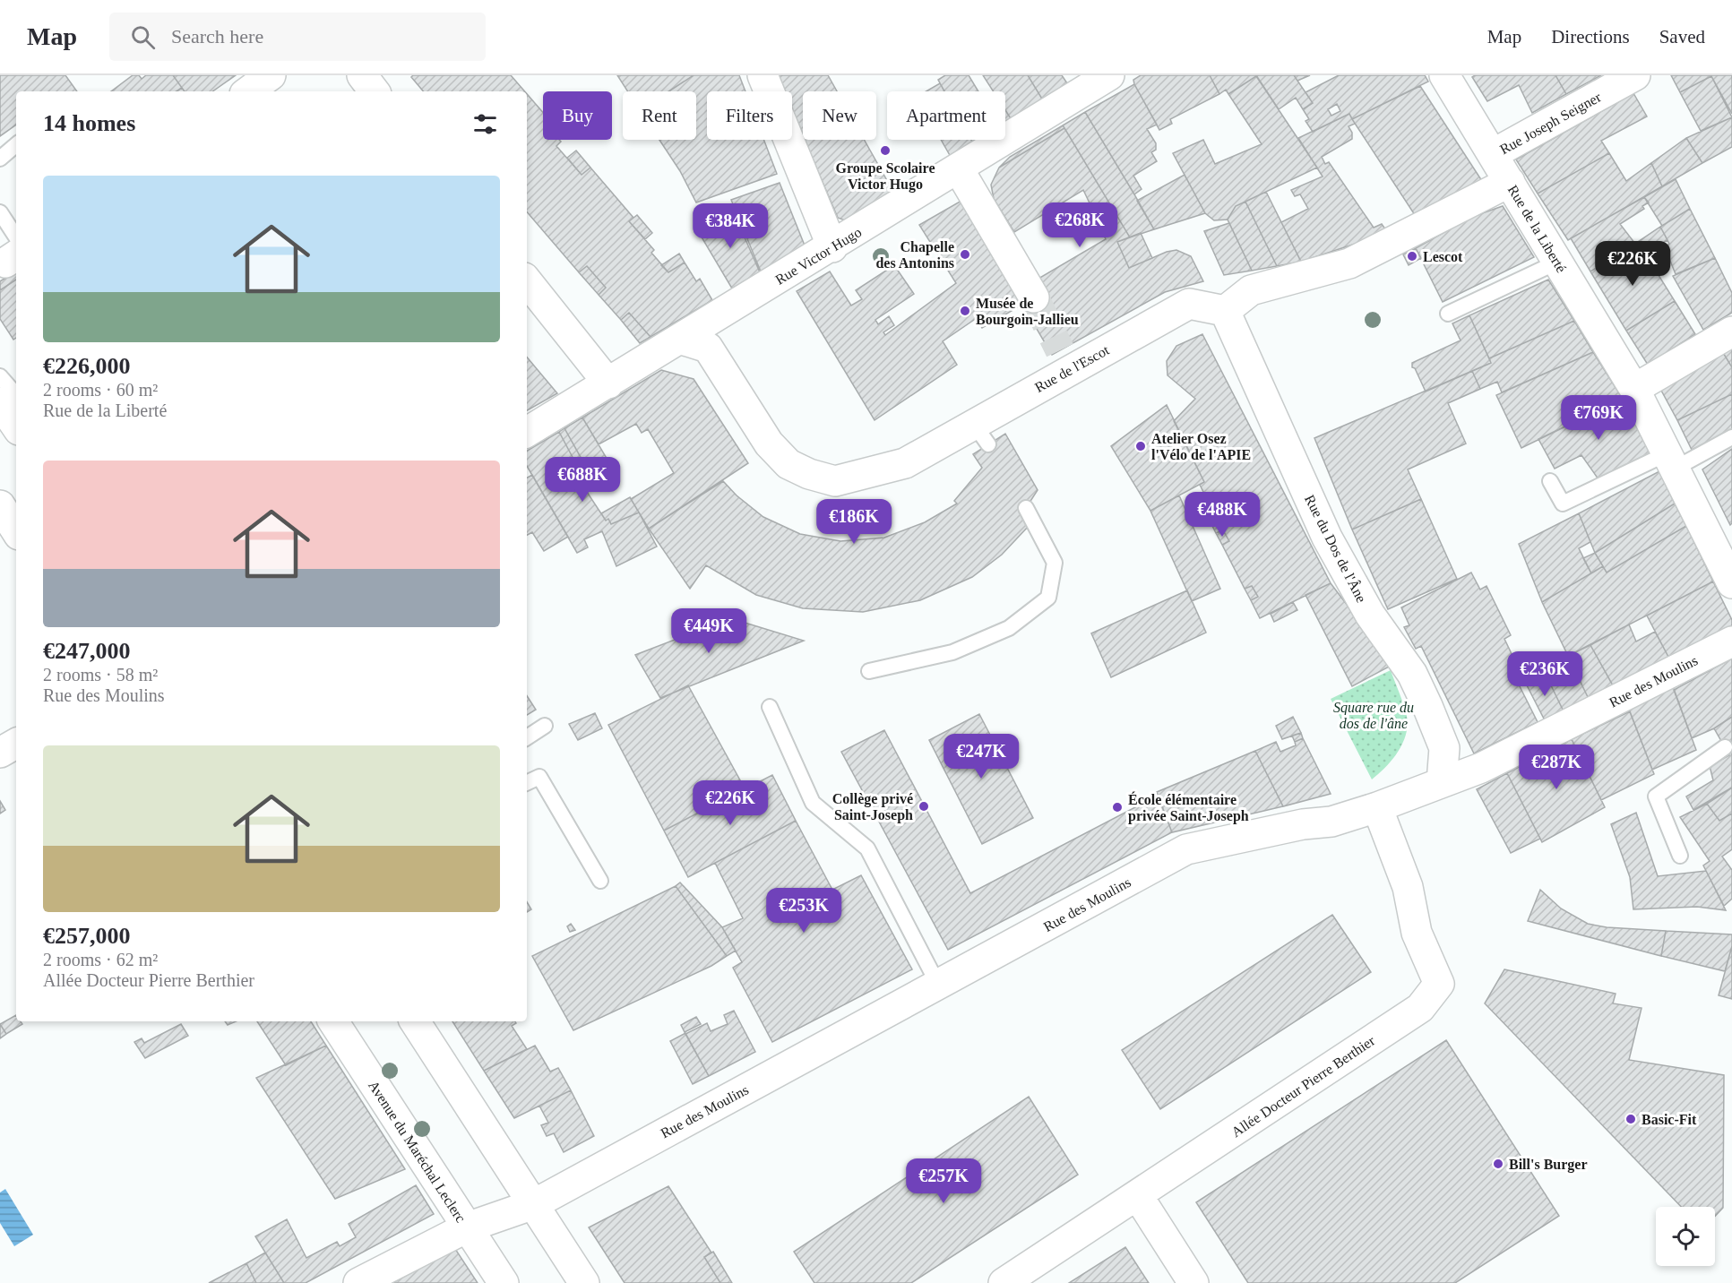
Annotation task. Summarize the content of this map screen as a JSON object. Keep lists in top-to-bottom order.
{
  "streets": {
    "street": [
      "Rue Joseph Seigner",
      "Rue de la Liberté",
      "Rue Victor Hugo",
      "Rue de l'Escot",
      "Rue du Dos de l'Âne",
      "Rue des Moulins",
      "Allée Docteur Pierre Berthier",
      "Avenue du Maréchal Leclerc"
    ]
  },
  "crossings": [
    ["Rue Joseph Seigner", "Rue de la Liberté"],
    ["Rue Victor Hugo", "Rue de l'Escot"],
    ["Rue de l'Escot", "Rue du Dos de l'Âne"],
    ["Rue du Dos de l'Âne", "Rue des Moulins"],
    ["Rue des Moulins", "Allée Docteur Pierre Berthier"],
    ["Rue des Moulins", "Avenue du Maréchal Leclerc"]
  ],
  "parks": ["Square rue du dos de l'âne"],
  "places": [
    "Groupe Scolaire Victor Hugo",
    "Chapelle des Antonins",
    "Lescot",
    "Musée de Bourgoin-Jallieu",
    "Atelier Osez l'Vélo de l'APIE",
    "Collège privé Saint-Joseph",
    "École élémentaire privée Saint-Joseph",
    "Basic-Fit",
    "Bill's Burger"
  ],
  "page": {
    "header": "Map",
    "search": "Search here",
    "nav": ["Map", "Directions", "Saved"],
    "chip": [
      "Buy",
      "Rent",
      "Filters",
      "New",
      "Apartment"
    ],
    "heading": "14 homes",
    "list": [
      {
        "name": "€226,000",
        "note": "2 rooms · 60 m² · Rue de la Liberté"
      },
      {
        "name": "€247,000",
        "note": "2 rooms · 58 m² · Rue des Moulins"
      },
      {
        "name": "€257,000",
        "note": "2 rooms · 62 m² · Allée Docteur Pierre Berthier"
      }
    ],
    "price": [
      "€268K",
      "€384K",
      "€226K",
      "€769K",
      "€688K",
      "€488K",
      "€186K",
      "€449K",
      "€236K",
      "€247K",
      "€287K",
      "€226K",
      "€253K",
      "€257K"
    ]
  }
}
